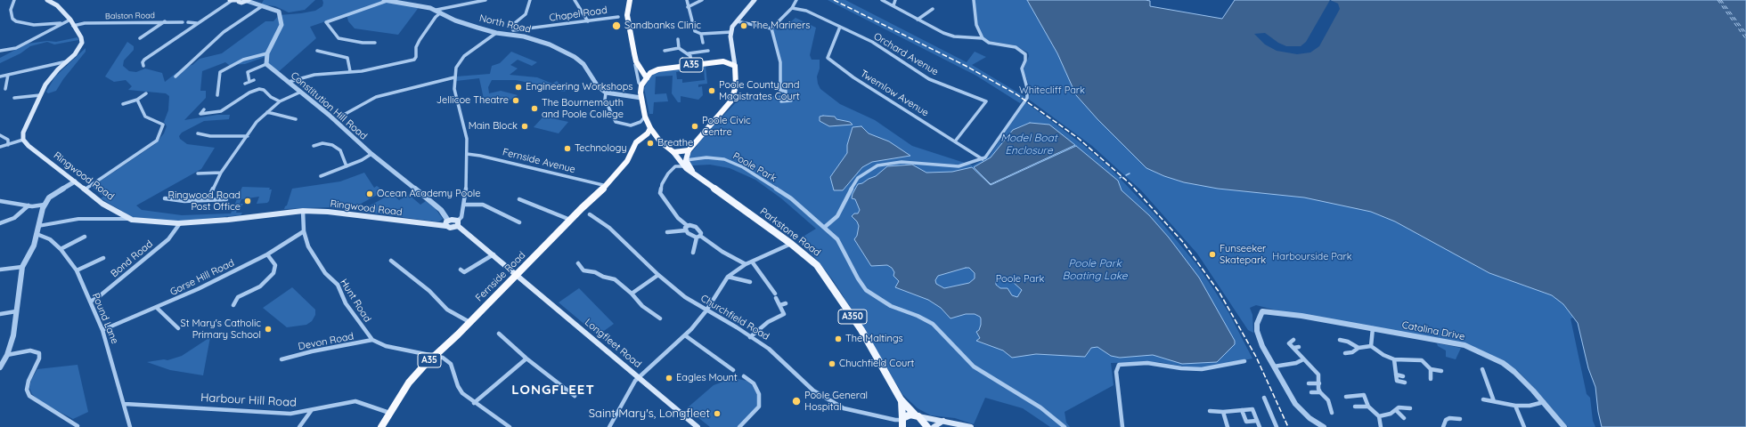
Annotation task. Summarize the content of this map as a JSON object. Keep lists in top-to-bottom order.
{
  "streets": {
    "highway": ["A35", "Parkstone Road", "Fernside Road"],
    "main road": ["Ringwood Road", "A350", "Longfleet Road"],
    "street": [
      "Chapel Road",
      "Balston Road",
      "North Road",
      "Orchard Avenue",
      "Twemlow Avenue",
      "Constitution Hill Road",
      "Fernside Avenue",
      "Poole Park",
      "Bond Road",
      "Gorse Hill Road",
      "Hunt Road",
      "Churchfield Road",
      "Pound Lane",
      "Catalina Drive",
      "Devon Road",
      "Harbour Hill Road"
    ]
  },
  "crossings": [
    ["Orchard Avenue", "Twemlow Avenue"],
    ["A35", "Parkstone Road"],
    ["A35", "Fernside Road"],
    ["Constitution Hill Road", "Ringwood Road"],
    ["Fernside Avenue", "Fernside Road"],
    ["Poole Park", "Parkstone Road"],
    ["Ringwood Road", "Bond Road"],
    ["Ringwood Road", "Hunt Road"],
    ["Parkstone Road", "Fernside Road"],
    ["Parkstone Road", "Churchfield Road"],
    ["Bond Road", "Pound Lane"],
    ["Fernside Road", "Longfleet Road"],
    ["Fernside Road", "Harbour Hill Road"],
    ["Gorse Hill Road", "Hunt Road"],
    ["Gorse Hill Road", "Pound Lane"],
    ["Hunt Road", "Devon Road"],
    ["Pound Lane", "Harbour Hill Road"]
  ],
  "districts": ["LONGFLEET"],
  "water": ["Model Boat Enclosure", "Poole Park Boating Lake"],
  "parks": ["Whitecliff Park", "Harbourside Park", "Poole Park"],
  "places": [
    "Sandbanks Clinic",
    "The Mariners",
    "Engineering Workshops",
    "Poole County and Magistrates Court",
    "Jellicoe Theatre",
    "The Bournemouth and Poole College",
    "Main Block",
    "Poole Civic Centre",
    "Breathe",
    "Technology",
    "Ocean Academy Poole",
    "Ringwood Road Post Office",
    "Funseeker Skatepark",
    "St Mary's Catholic Primary School",
    "The Maltings",
    "Chuchfield Court",
    "Eagles Mount",
    "Poole General Hospital",
    "Saint Mary's, Longfleet"
  ]
}
